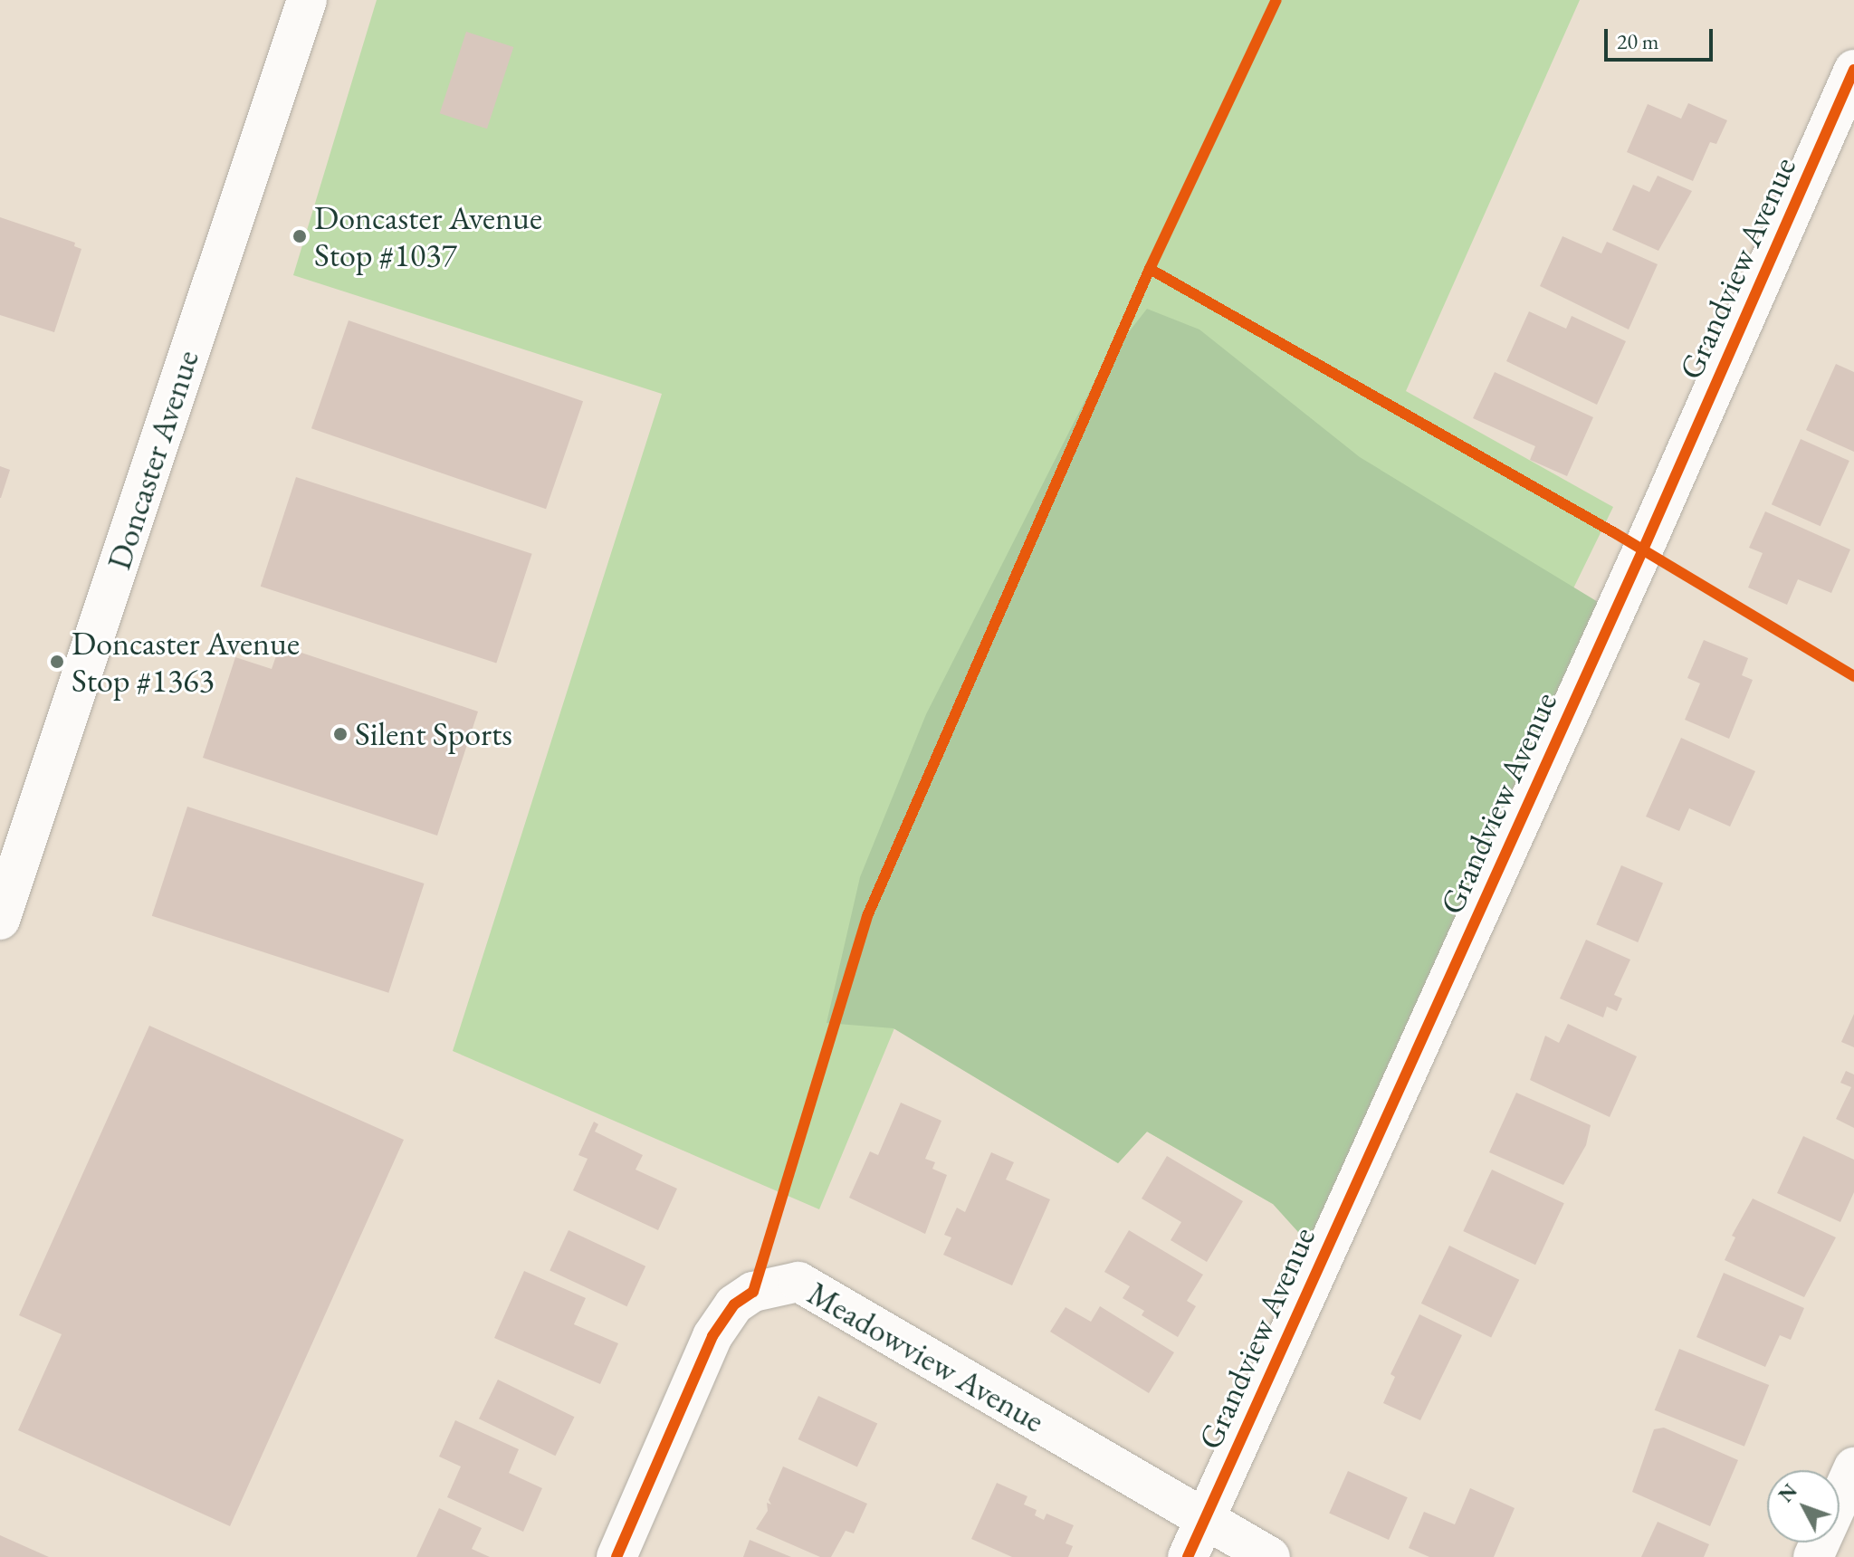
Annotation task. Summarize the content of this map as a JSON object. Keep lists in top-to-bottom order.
{
  "streets": {
    "street": ["Grandview Avenue", "Doncaster Avenue", "Meadowview Avenue"]
  },
  "crossings": [
    ["Grandview Avenue", "Meadowview Avenue"]
  ],
  "places": ["Doncaster Avenue Stop #1037", "Doncaster Avenue Stop #1363", "Silent Sports"],
  "scale_bar": "20 m",
  "north": "top left"
}
